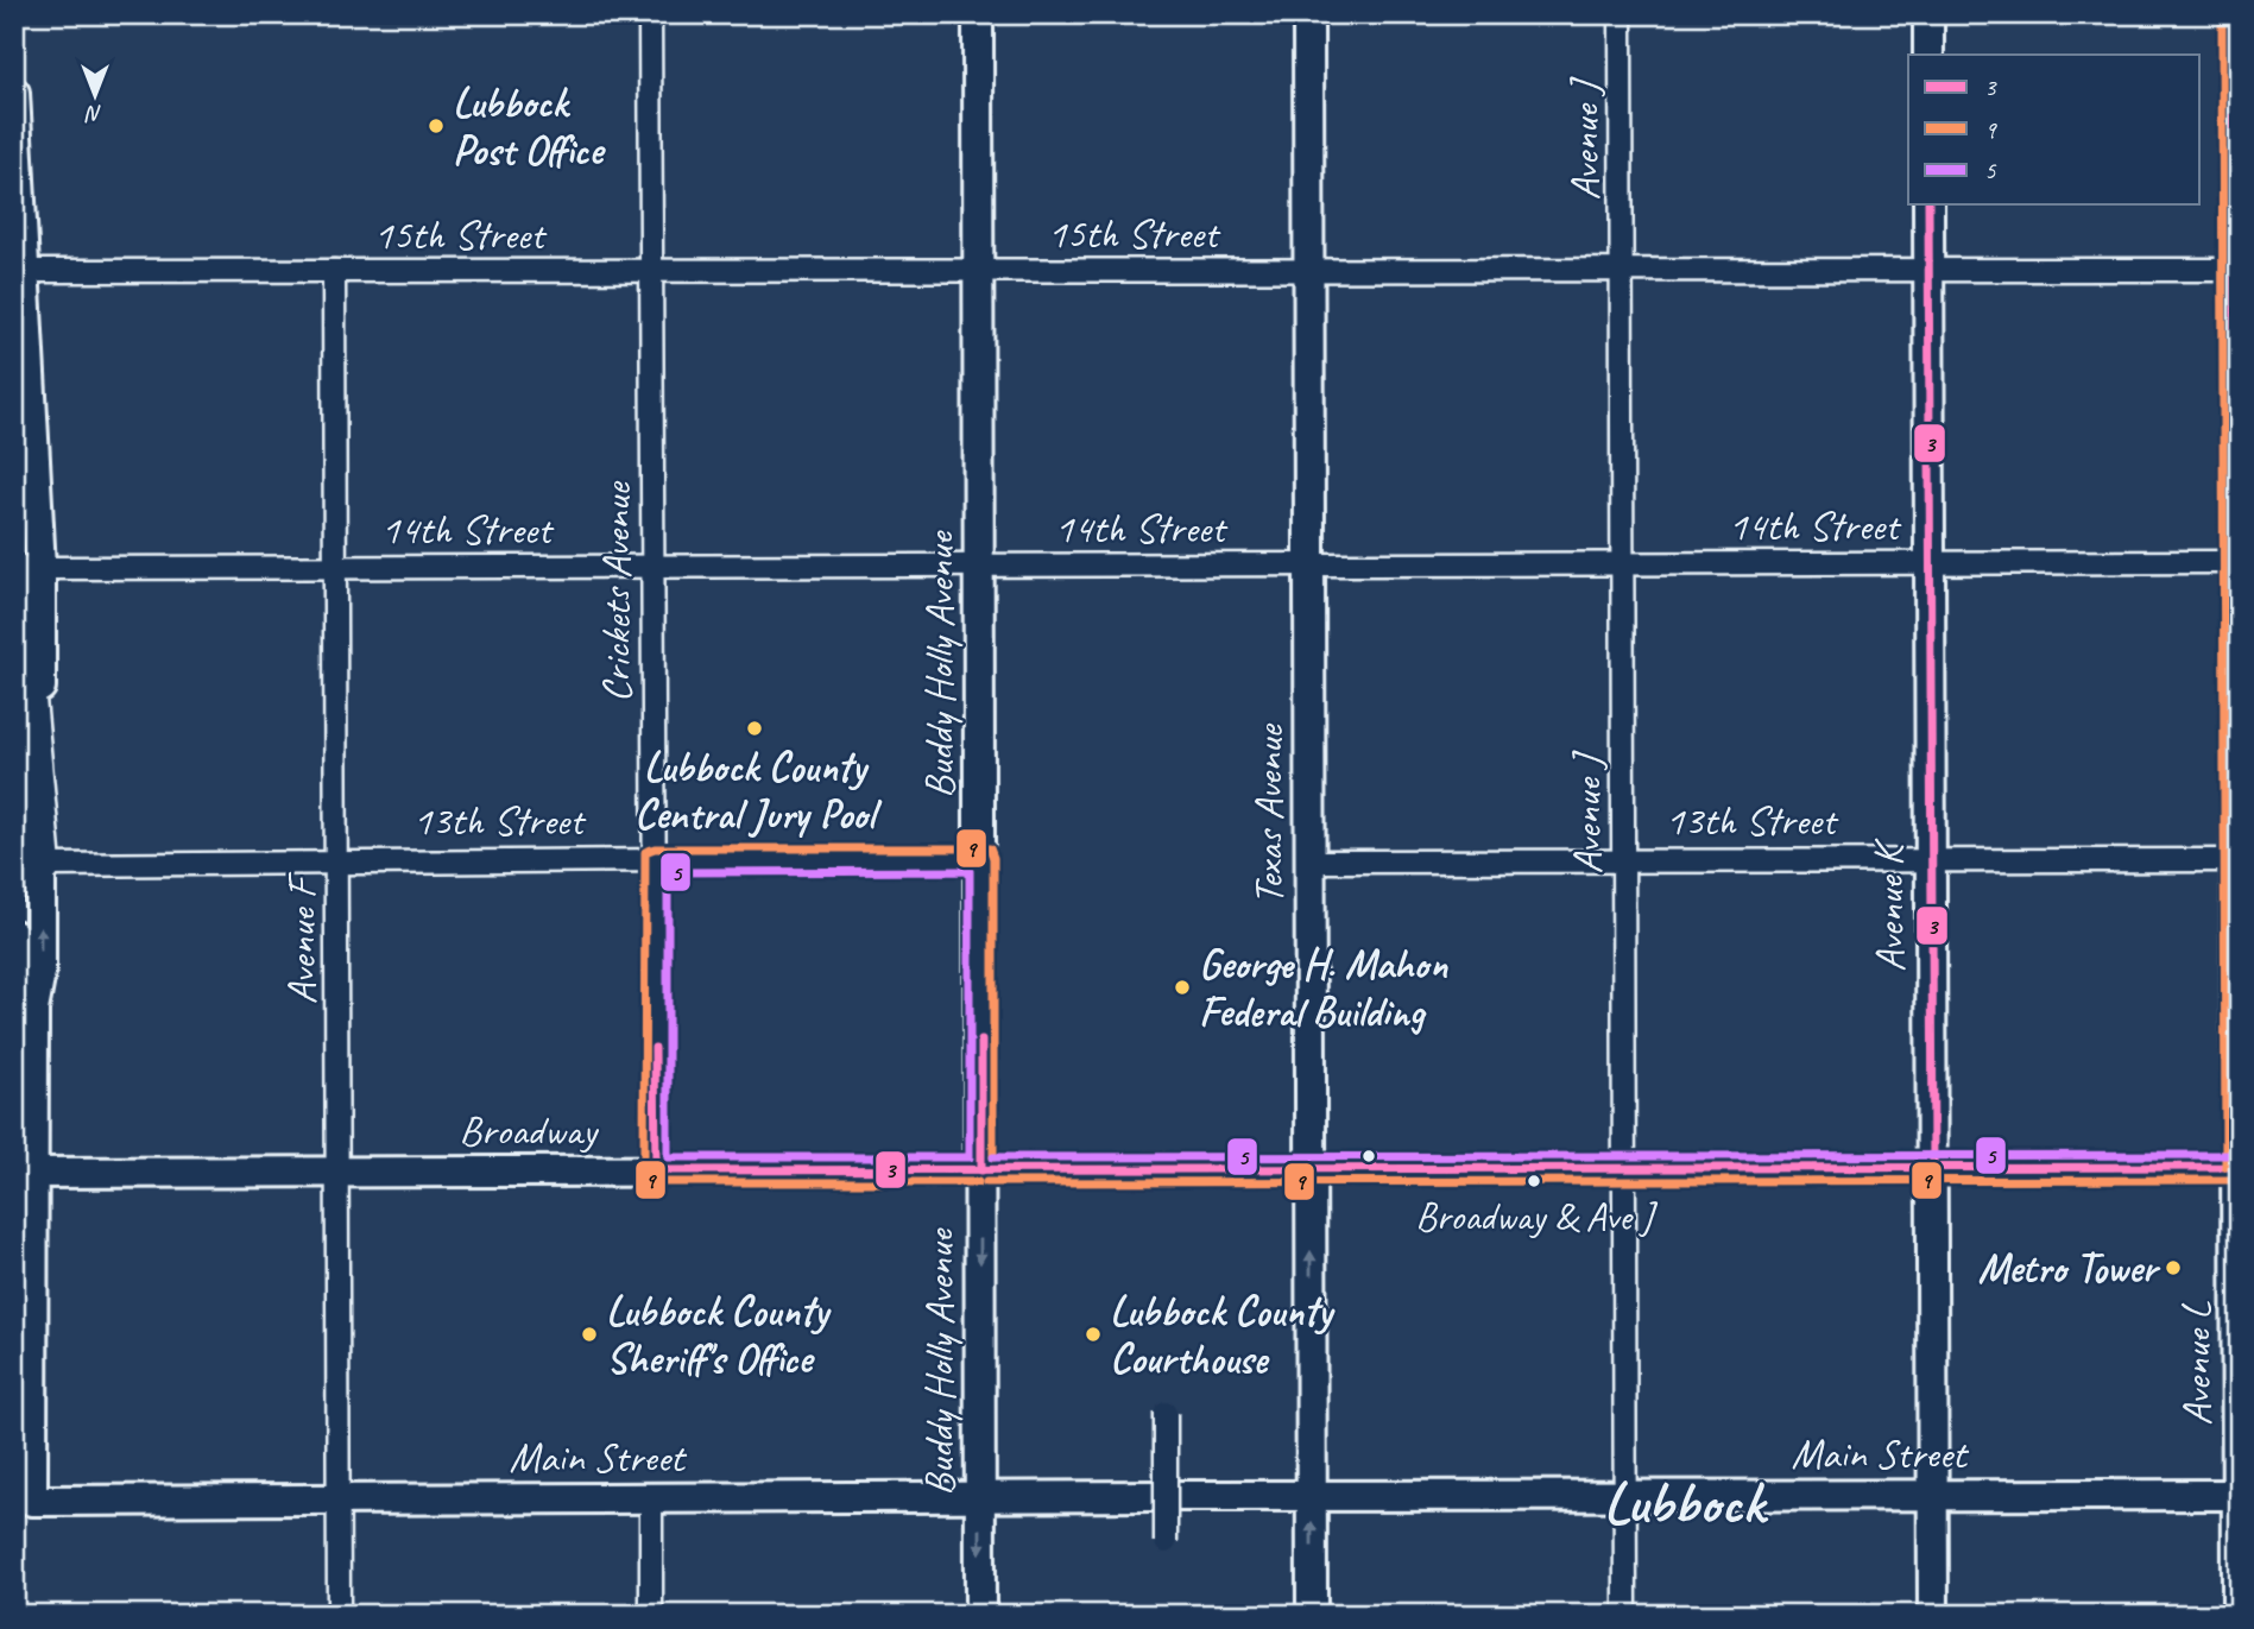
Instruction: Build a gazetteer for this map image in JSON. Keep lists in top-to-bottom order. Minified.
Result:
{"streets":{"main road":["Buddy Holly Avenue","Texas Avenue","Avenue K","Broadway","Avenue L","Main Street"],"street":["Avenue J","15th Street","14th Street","Crickets Avenue","13th Street","Avenue F"]},"crossings":[["Avenue J","15th Street"],["Avenue J","14th Street"],["Avenue J","13th Street"],["Avenue J","Broadway"],["Avenue J","Main Street"],["15th Street","Crickets Avenue"],["15th Street","Buddy Holly Avenue"],["15th Street","Texas Avenue"],["15th Street","Avenue K"],["15th Street","Avenue F"],["15th Street","Avenue L"],["14th Street","Crickets Avenue"],["14th Street","Buddy Holly Avenue"],["14th Street","Texas Avenue"],["14th Street","Avenue K"],["14th Street","Avenue F"],["14th Street","Avenue L"],["Crickets Avenue","13th Street"],["Crickets Avenue","Broadway"],["Buddy Holly Avenue","13th Street"],["Buddy Holly Avenue","Broadway"],["Buddy Holly Avenue","Main Street"],["Texas Avenue","13th Street"],["Texas Avenue","Broadway"],["Texas Avenue","Main Street"],["13th Street","Avenue K"],["13th Street","Avenue F"],["13th Street","Avenue L"],["Avenue K","Broadway"],["Avenue K","Main Street"],["Avenue F","Broadway"],["Avenue F","Main Street"],["Broadway","Avenue L"],["Broadway","Main Street"],["Avenue L","Main Street"]],"districts":["Lubbock"],"places":["Lubbock Post Office","Lubbock County Central Jury Pool","George H. Mahon Federal Building","Broadway & Ave J","Metro Tower","Lubbock County Sheriff's Office","Lubbock County Courthouse"],"lines":["transit line 3","transit line 9","transit line 5"],"legend":["3","9","5"],"north":"bottom"}
